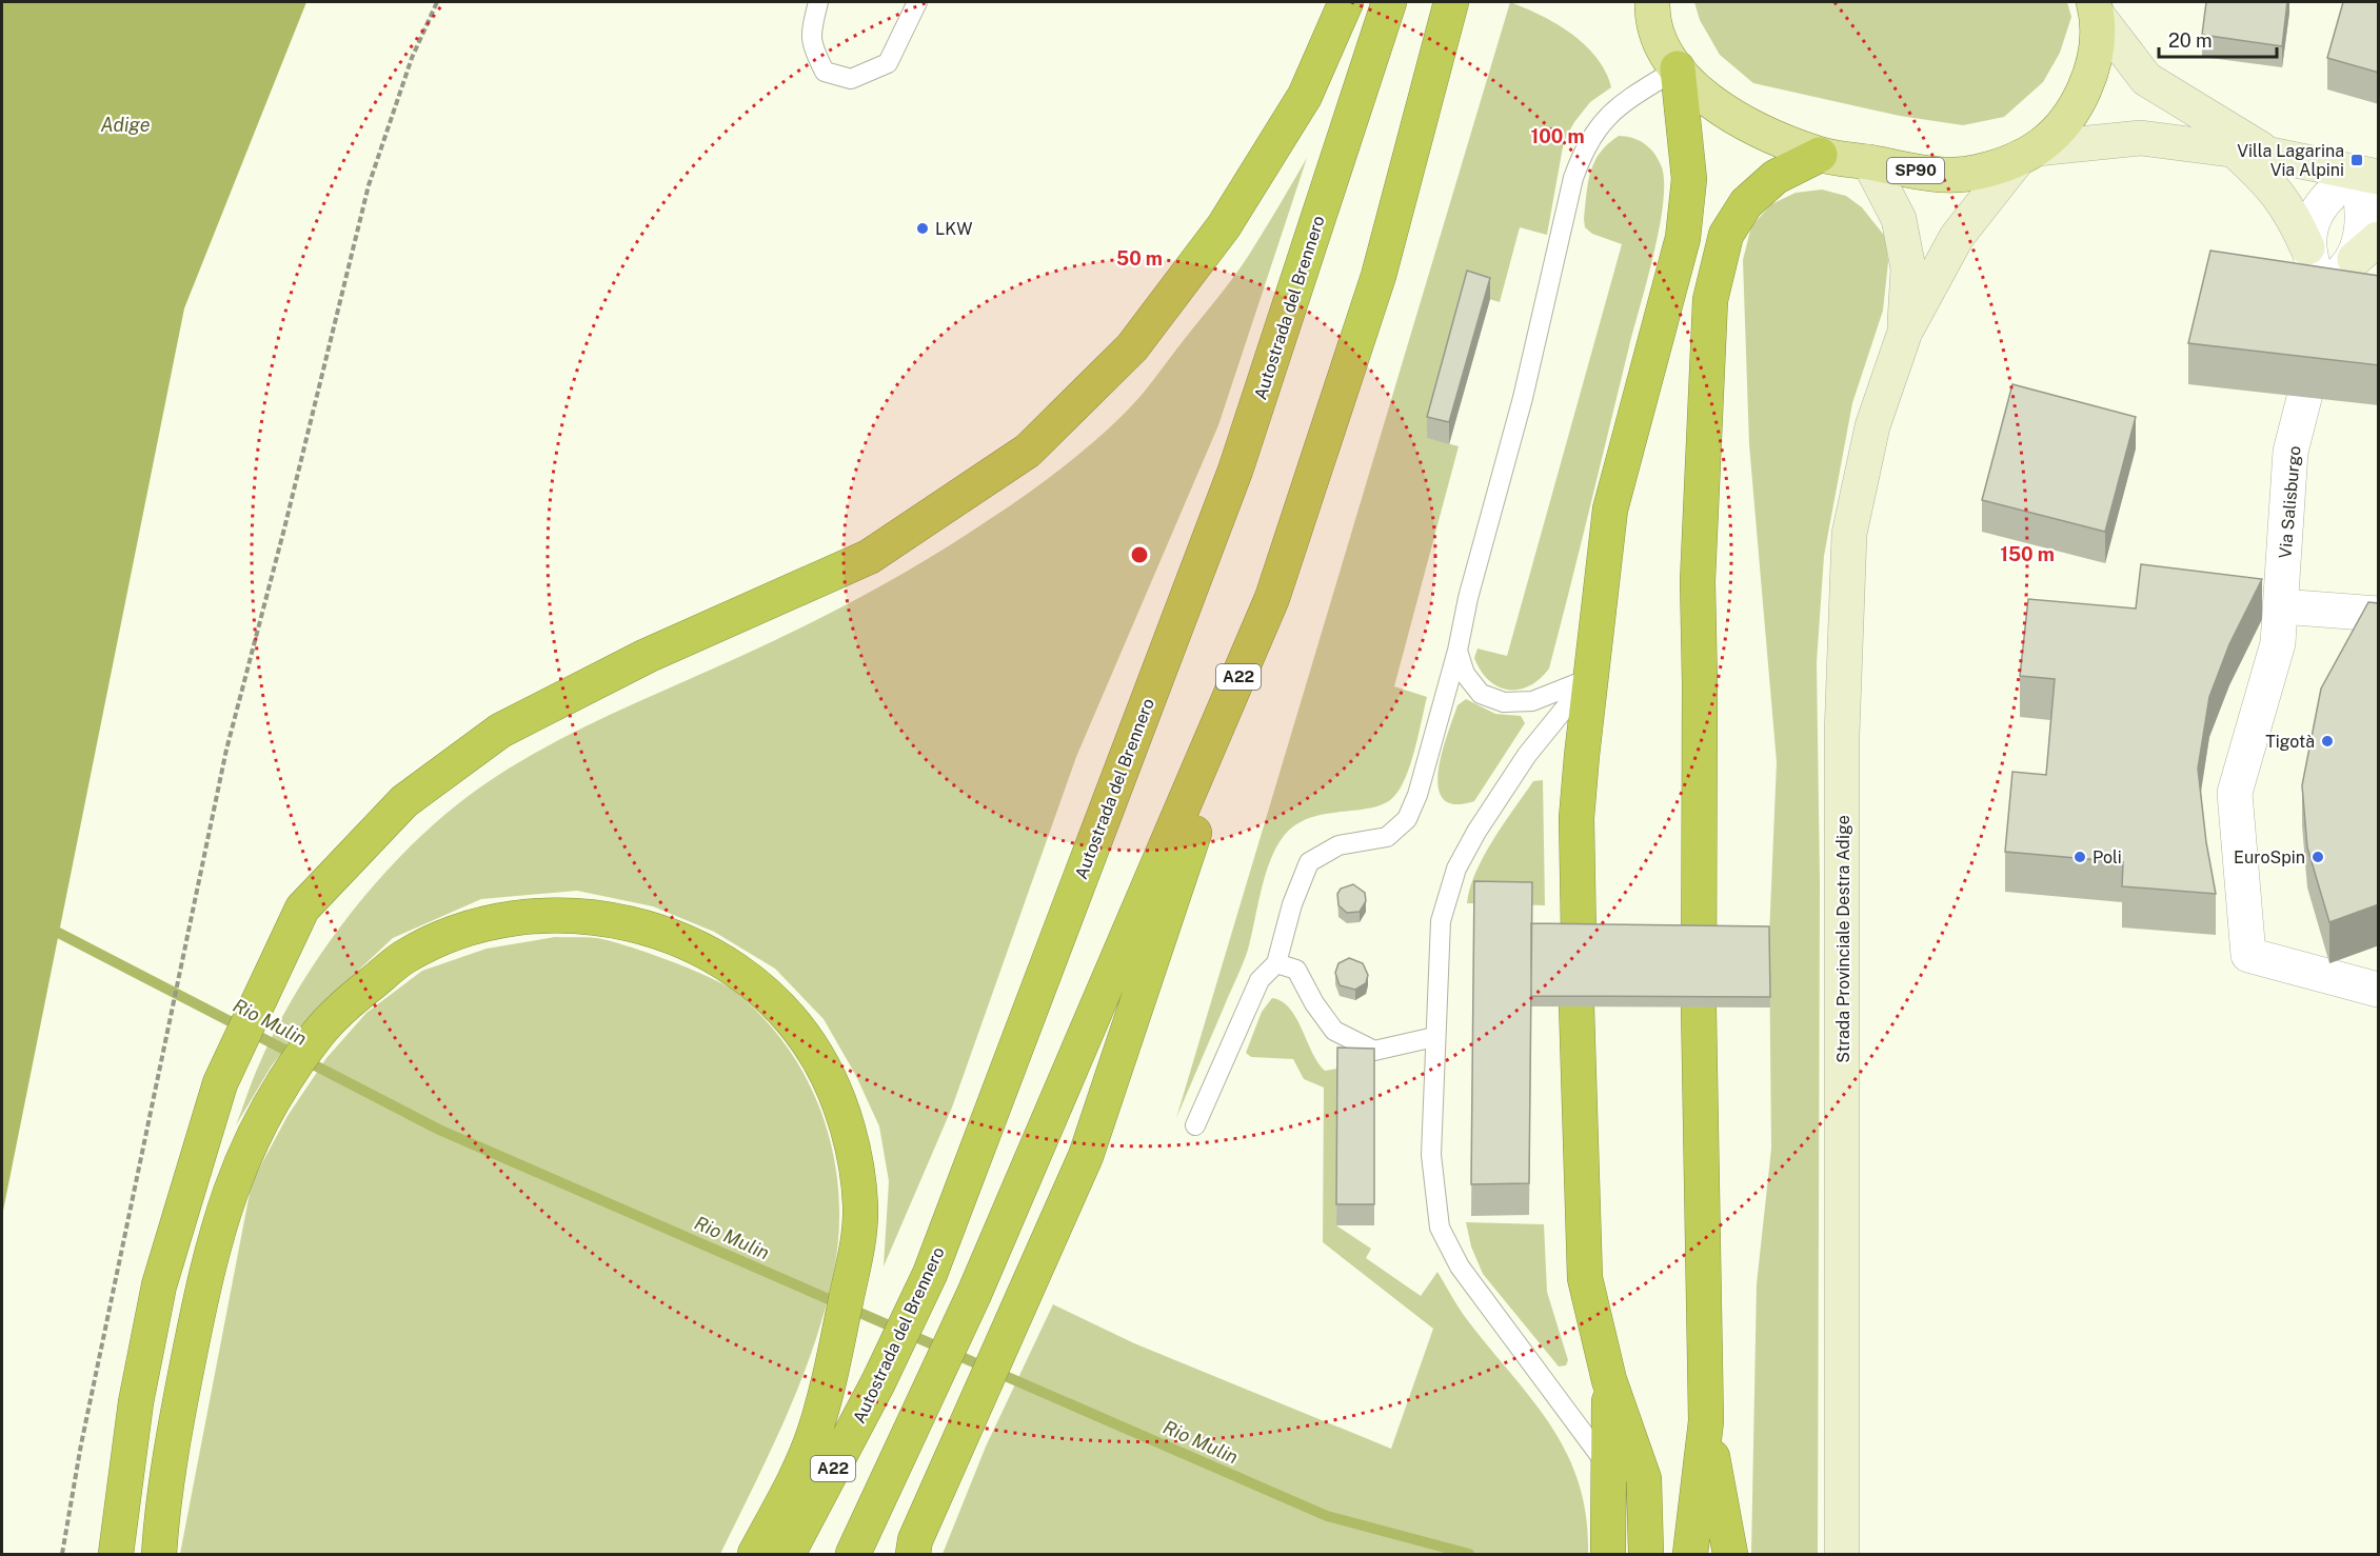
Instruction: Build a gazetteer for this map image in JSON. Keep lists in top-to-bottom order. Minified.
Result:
{"streets":{"highway":["Autostrada del Brennero","A22"],"main road":["SP90","Strada Provinciale Destra Adige"],"street":["Via Salisburgo"]},"crossings":[["SP90","Strada Provinciale Destra Adige"]],"water":["Adige","Rio Mulin"],"places":{"transit":["Villa Lagarina Via Alpini"],"other":["LKW","Tigotà","Poli","EuroSpin"]},"scale_bar":"20 m","rings":["100 m","50 m","150 m"]}
